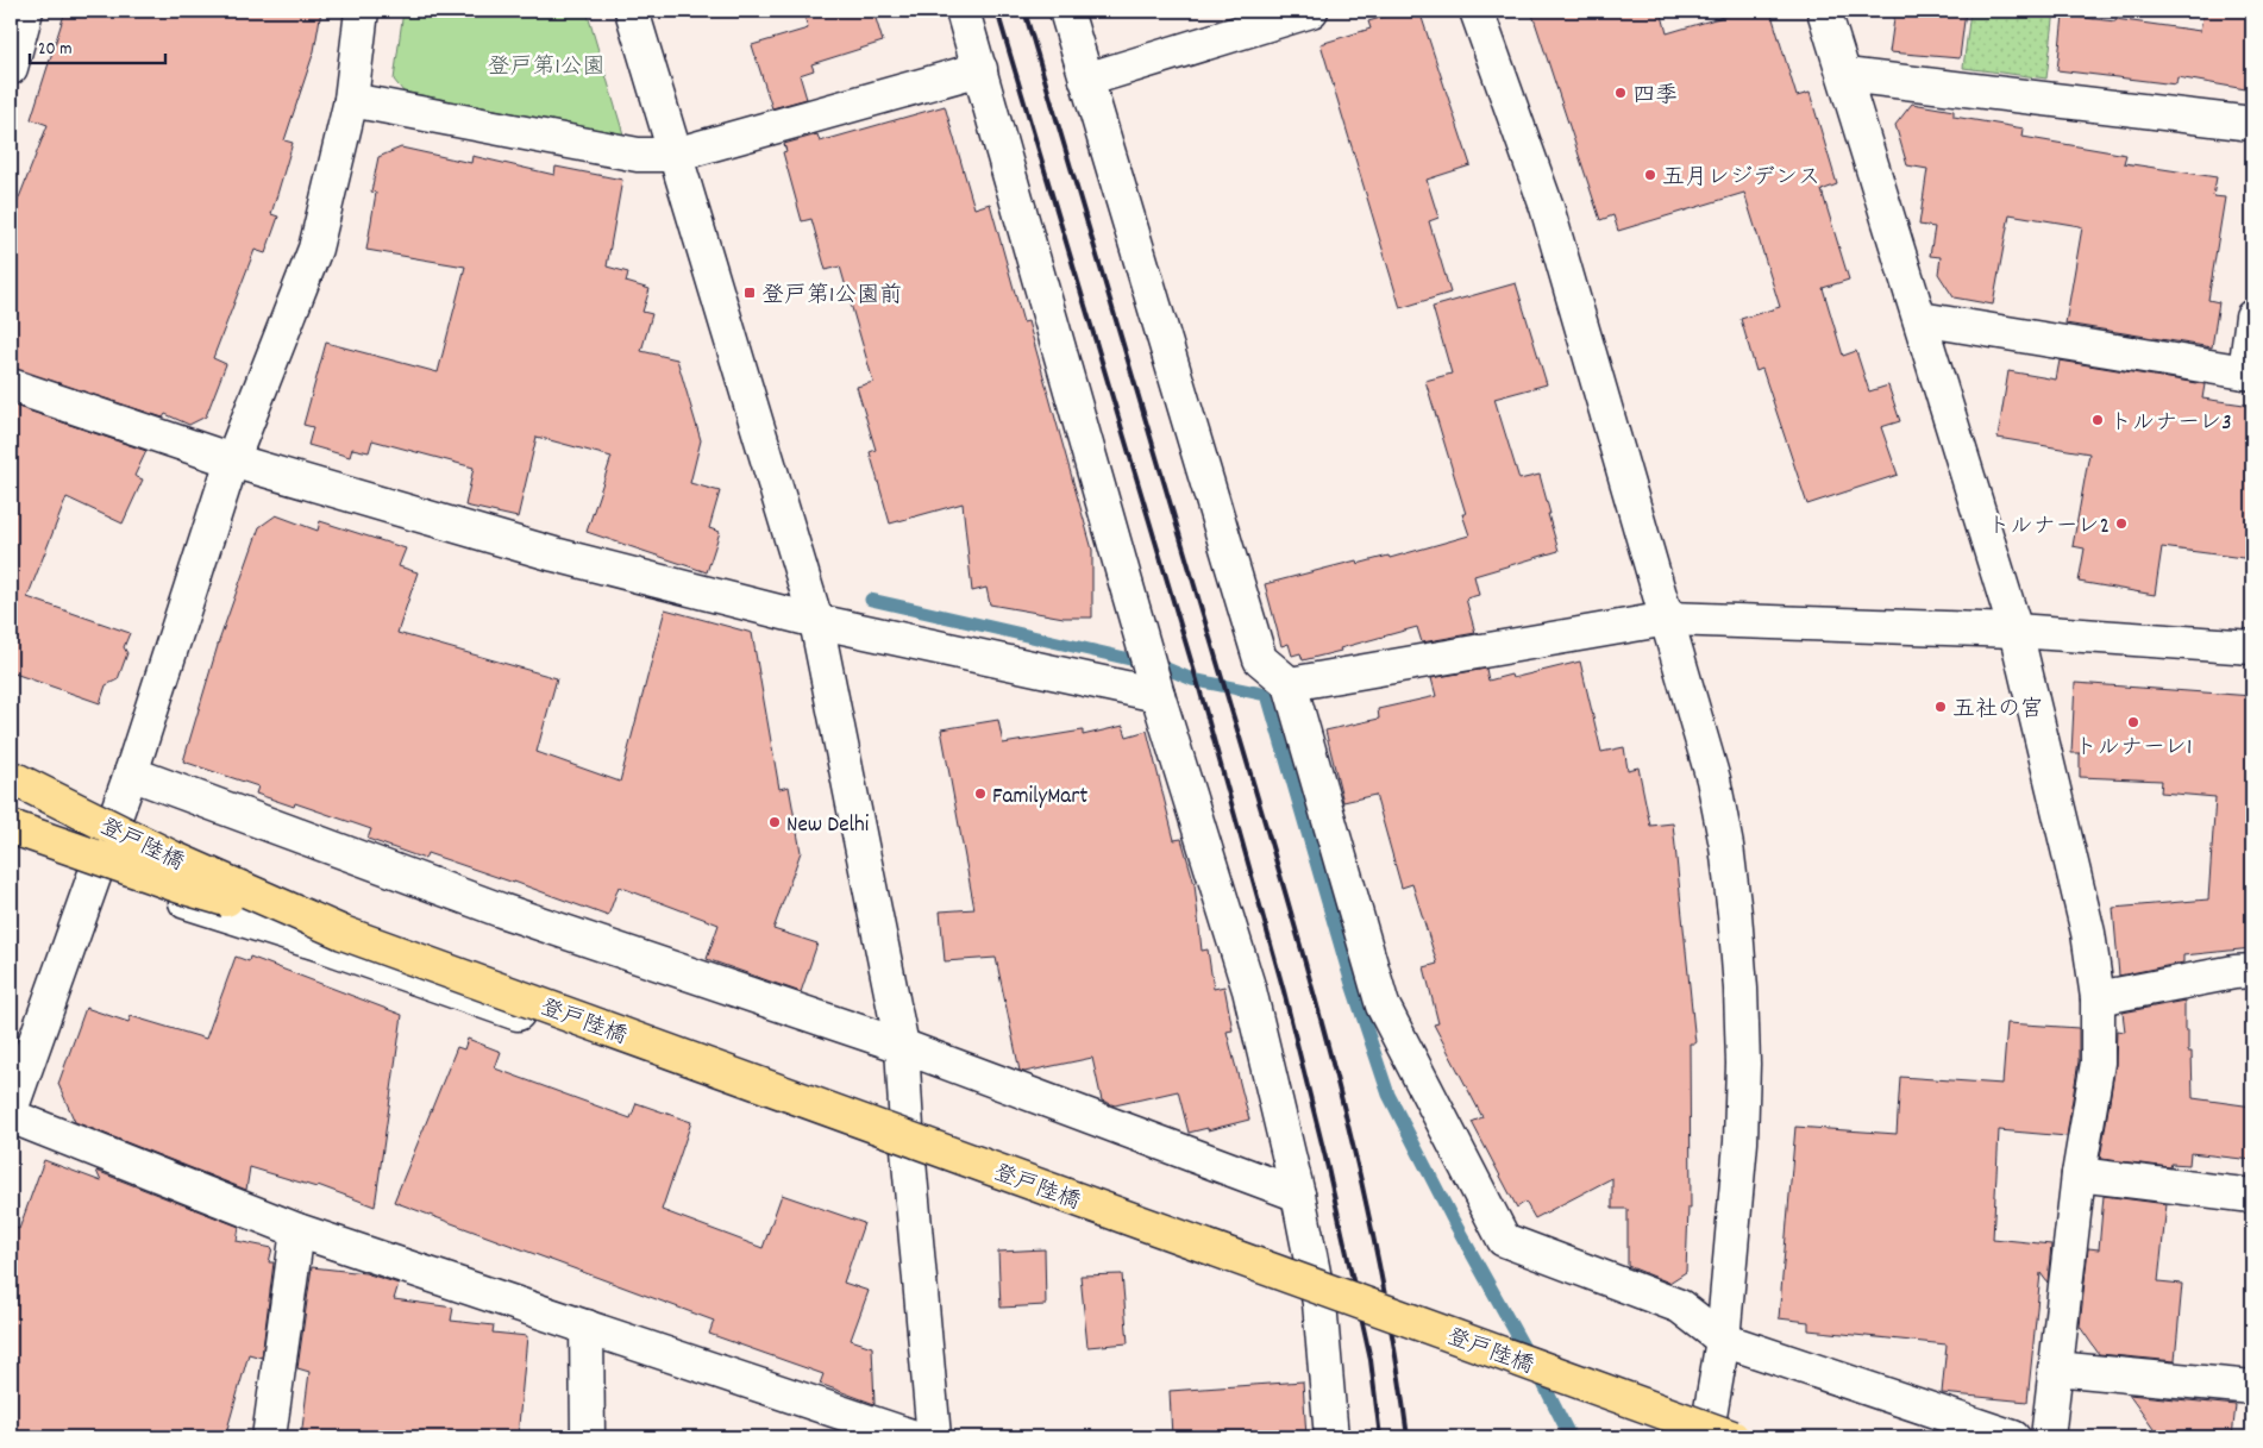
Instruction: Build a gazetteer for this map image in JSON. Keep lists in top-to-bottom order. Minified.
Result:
{"streets":{"main road":["登戸陸橋"]},"parks":["登戸第1公園"],"places":{"other":["四季","五月レジデンス","トルナーレ3","トルナーレ2","五社の宮","トルナーレ1","FamilyMart","New Delhi"],"transit":["登戸第1公園前"]},"scale_bar":"20 m"}
